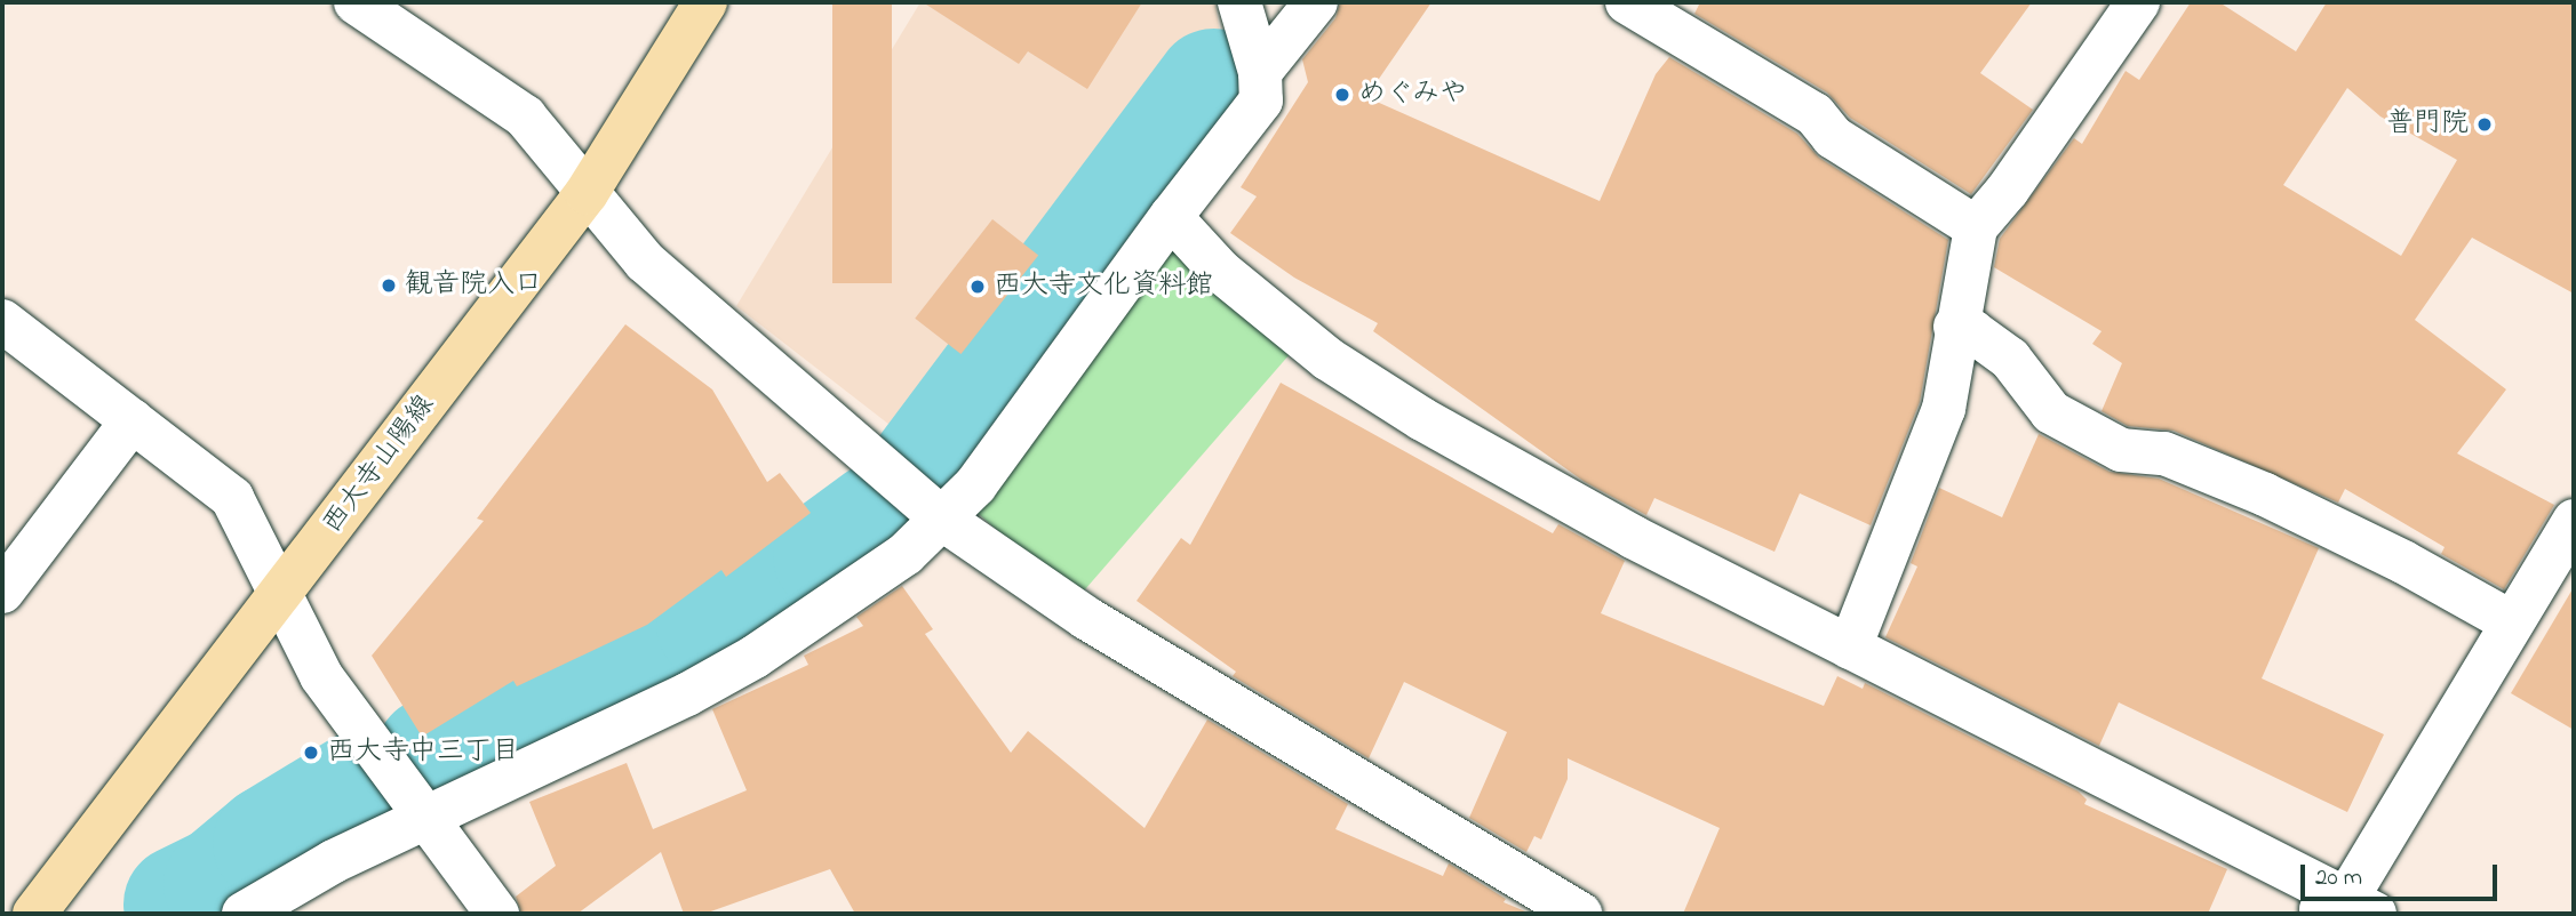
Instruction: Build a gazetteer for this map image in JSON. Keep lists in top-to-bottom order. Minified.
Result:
{"streets":{"main road":["西大寺山陽線"]},"places":["めぐみや","普門院","観音院入口","西大寺文化資料館","西大寺中三丁目"],"scale_bar":"20 m"}
